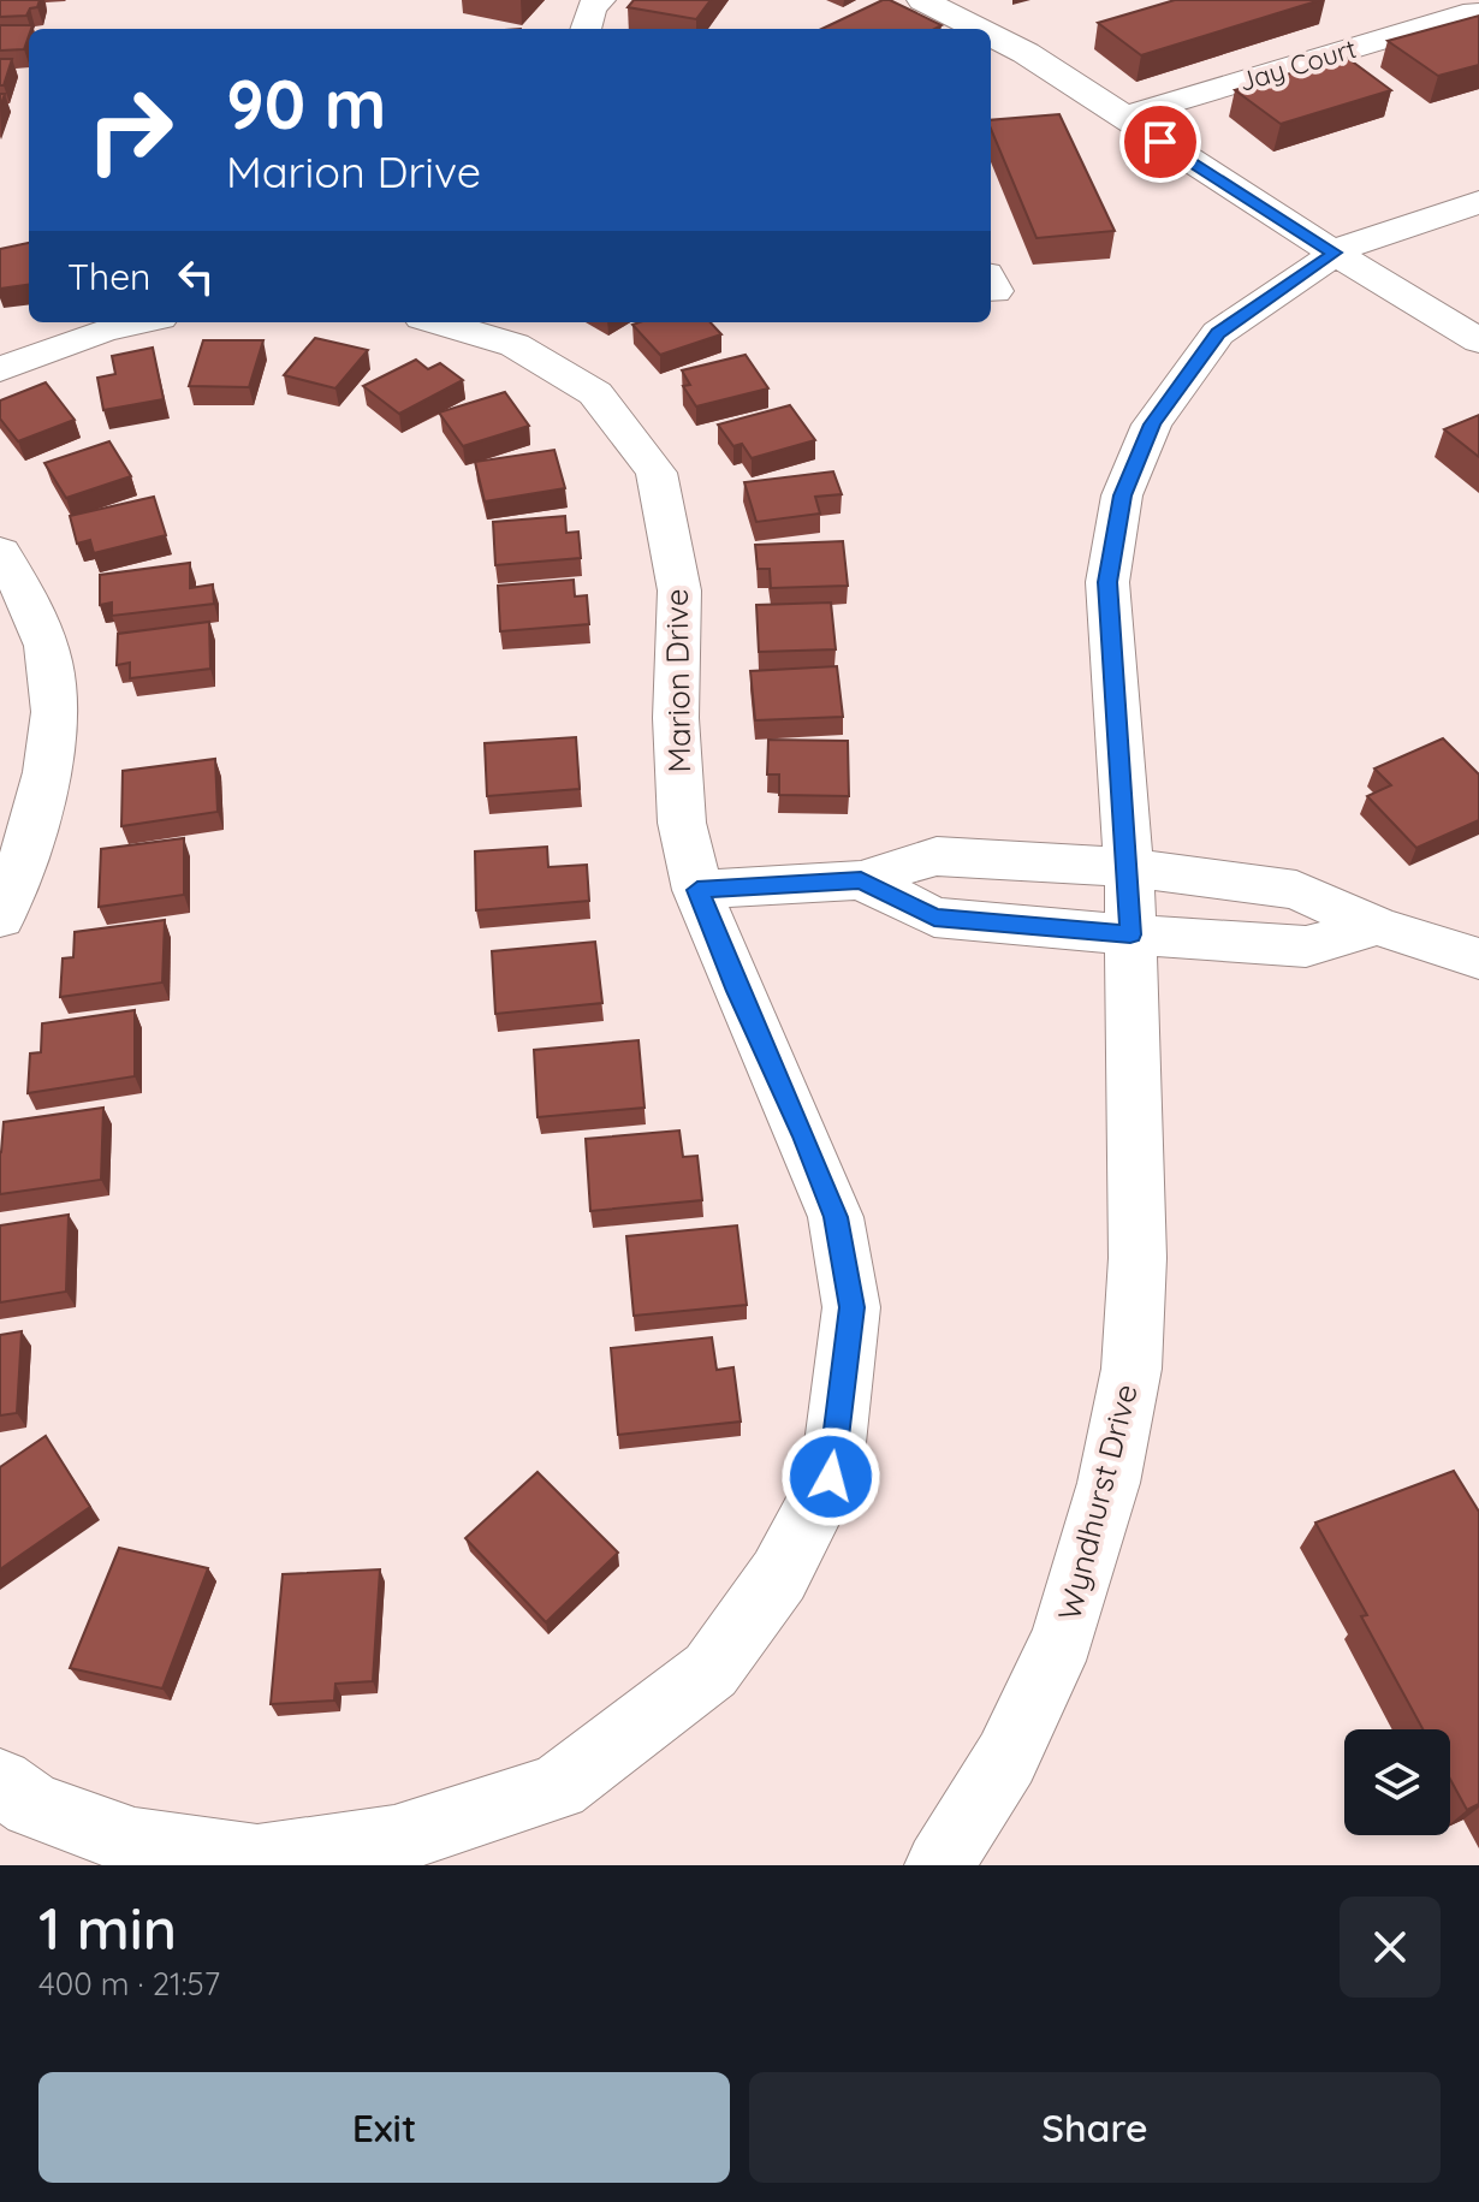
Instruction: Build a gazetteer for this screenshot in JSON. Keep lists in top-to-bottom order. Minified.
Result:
{"streets":{"street":["Jay Court","Marion Drive","Wyndhurst Drive"]},"page":{"turn":["90 m","Marion Drive"],"then":"Then","heading":["1 min","400 m · 21:57"],"buttons":["Exit","Share"]}}
